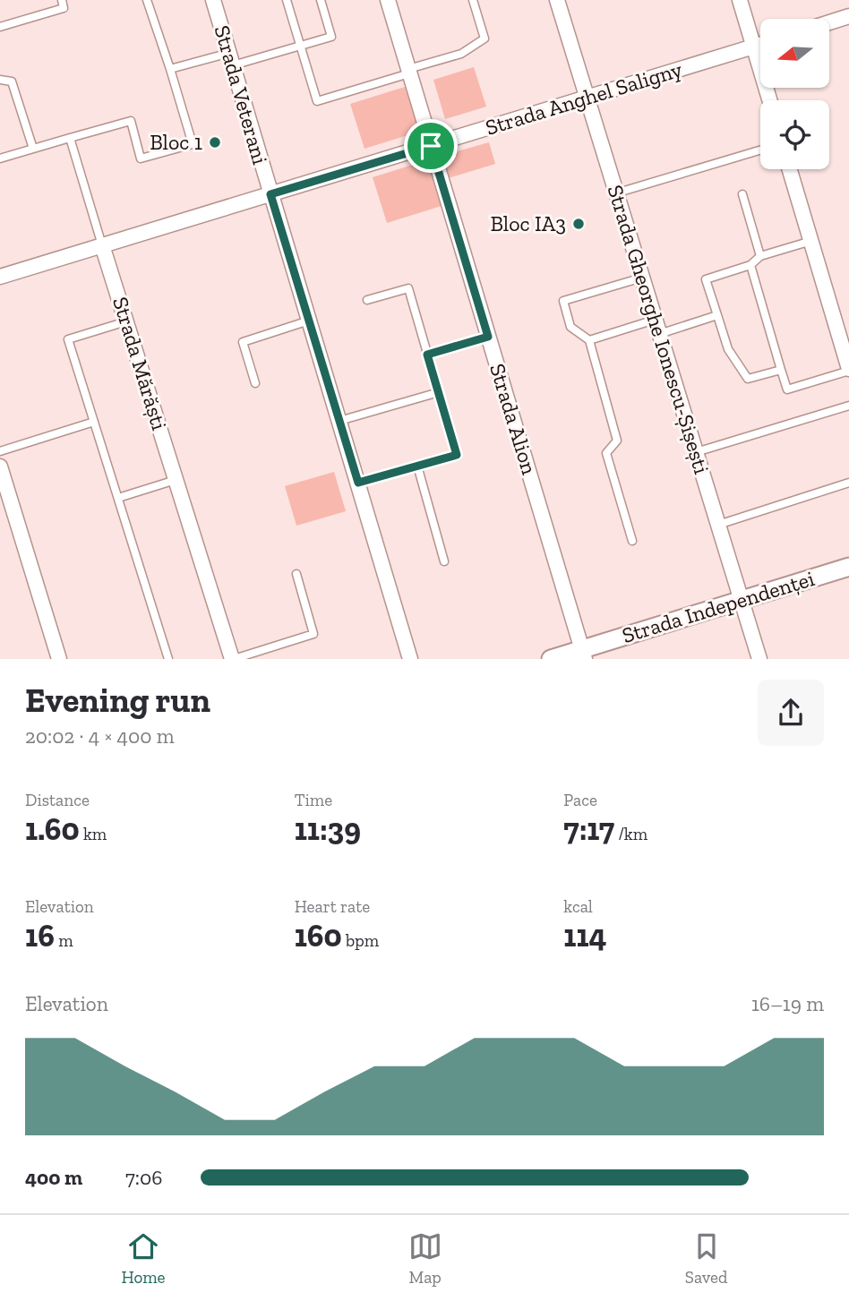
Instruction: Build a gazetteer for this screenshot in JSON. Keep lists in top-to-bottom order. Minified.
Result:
{"streets":{"street":["Strada Veterani","Strada Anghel Saligny","Strada Gheorghe Ionescu-Șișești","Strada Mărăști","Strada Alion","Strada Independenței"]},"crossings":[["Strada Veterani","Strada Anghel Saligny"],["Strada Anghel Saligny","Strada Gheorghe Ionescu-Șișești"],["Strada Anghel Saligny","Strada Mărăști"],["Strada Anghel Saligny","Strada Alion"],["Strada Gheorghe Ionescu-Șișești","Strada Independenței"],["Strada Alion","Strada Independenței"]],"places":["Bloc 1","Bloc IA3"],"north":"left","page":{"heading":["Evening run","20:02 · 4 × 400 m"],"stats":[["Distance","1.60 km"],["Time","11:39"],["Pace","7:17 /km"],["Elevation","16 m"],["Heart rate","160 bpm"],["kcal","114"]],"chart":["Elevation","16–19 m"],"list":[{"name":"400 m","note":"7:06"}],"tabs":["Home","Map","Saved"]}}
